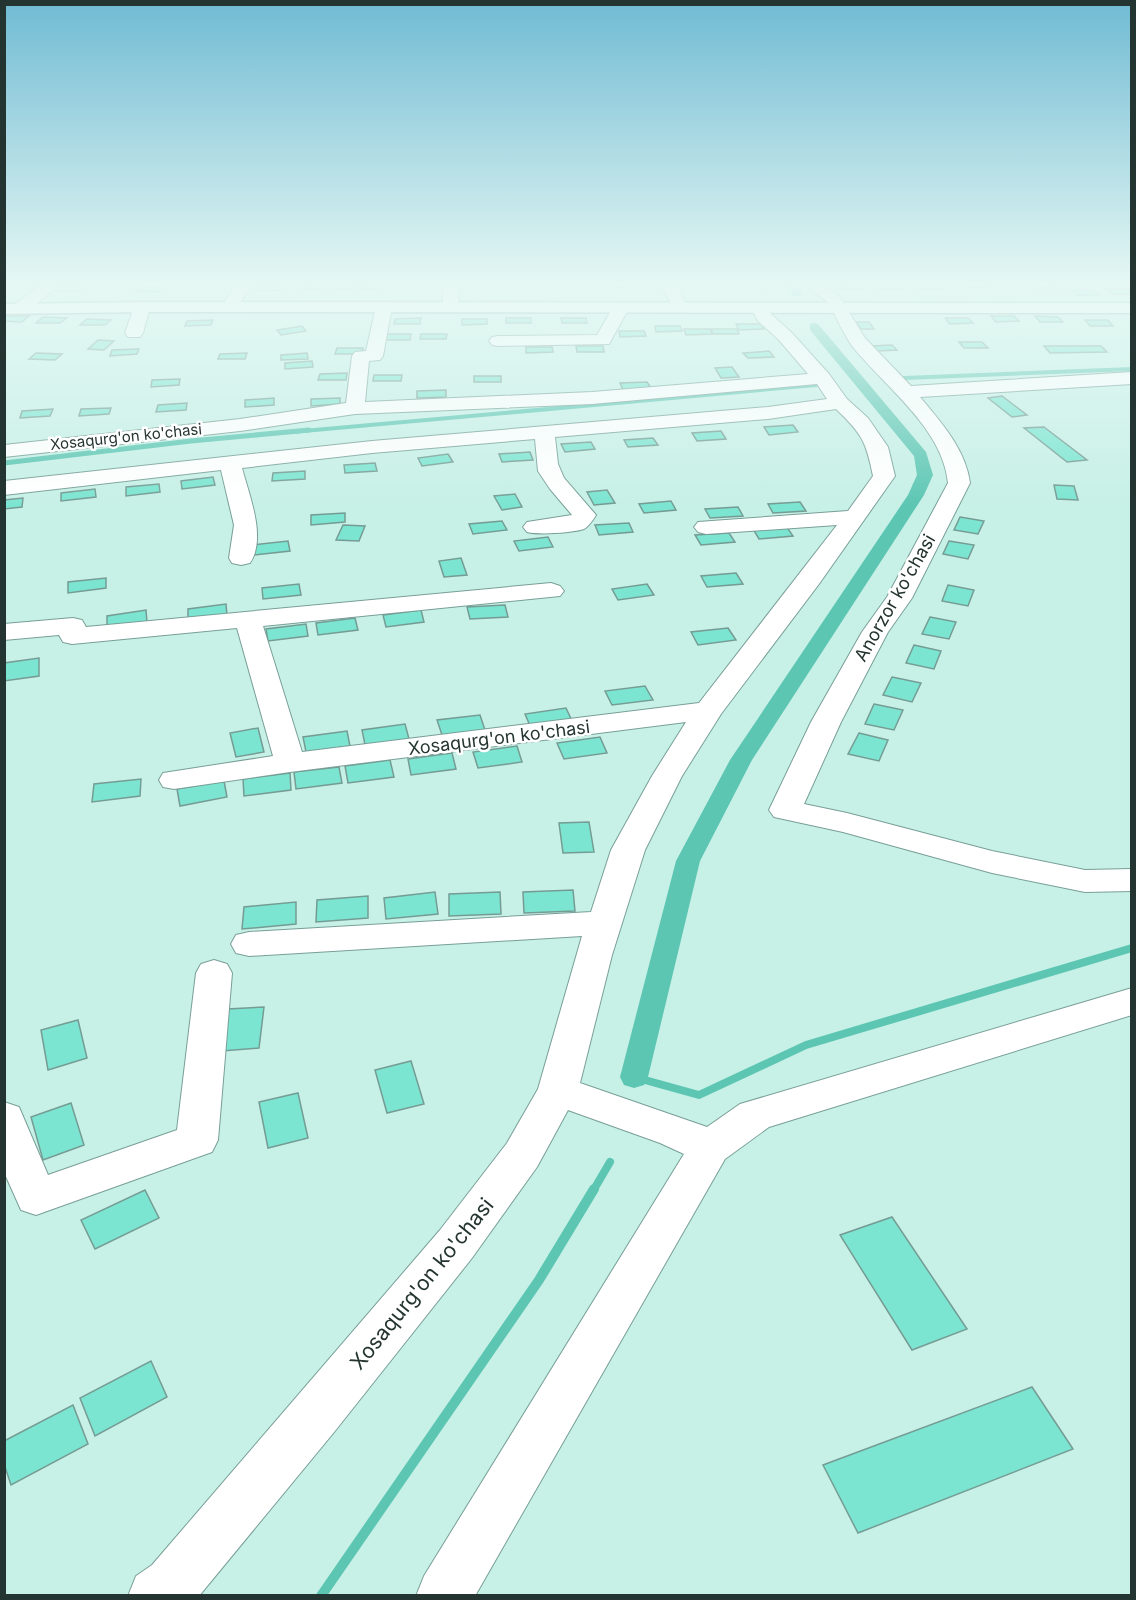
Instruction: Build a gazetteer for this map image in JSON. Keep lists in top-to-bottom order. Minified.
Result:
{"streets":{"street":["Xosaqurg'on ko'chasi","Anorzor ko'chasi"]}}
